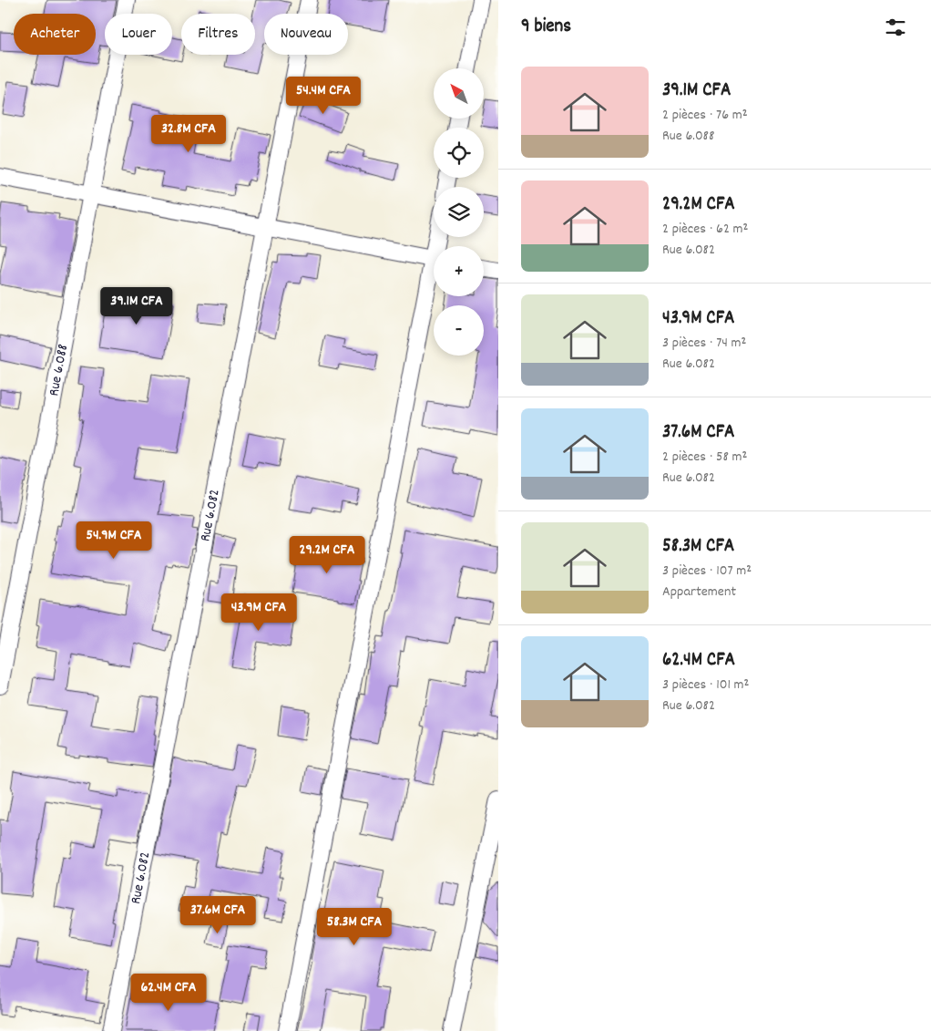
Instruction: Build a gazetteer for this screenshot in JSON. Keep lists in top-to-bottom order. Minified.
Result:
{"streets":{"street":["Rue 6.088","Rue 6.082"]},"north":"top left","page":{"heading":"9 biens","chip":["Acheter","Louer","Filtres","Nouveau"],"list":[{"name":"39.1M CFA","note":"2 pièces · 76 m² · Rue 6.088"},{"name":"29.2M CFA","note":"2 pièces · 62 m² · Rue 6.082"},{"name":"43.9M CFA","note":"3 pièces · 74 m² · Rue 6.082"},{"name":"37.6M CFA","note":"2 pièces · 58 m² · Rue 6.082"},{"name":"58.3M CFA","note":"3 pièces · 107 m² · Appartement"},{"name":"62.4M CFA","note":"3 pièces · 101 m² · Rue 6.082"}],"map_buttons":["+","−"],"price":["54.4M CFA","32.8M CFA","39.1M CFA","54.9M CFA","29.2M CFA","43.9M CFA","37.6M CFA","58.3M CFA","62.4M CFA"]}}
